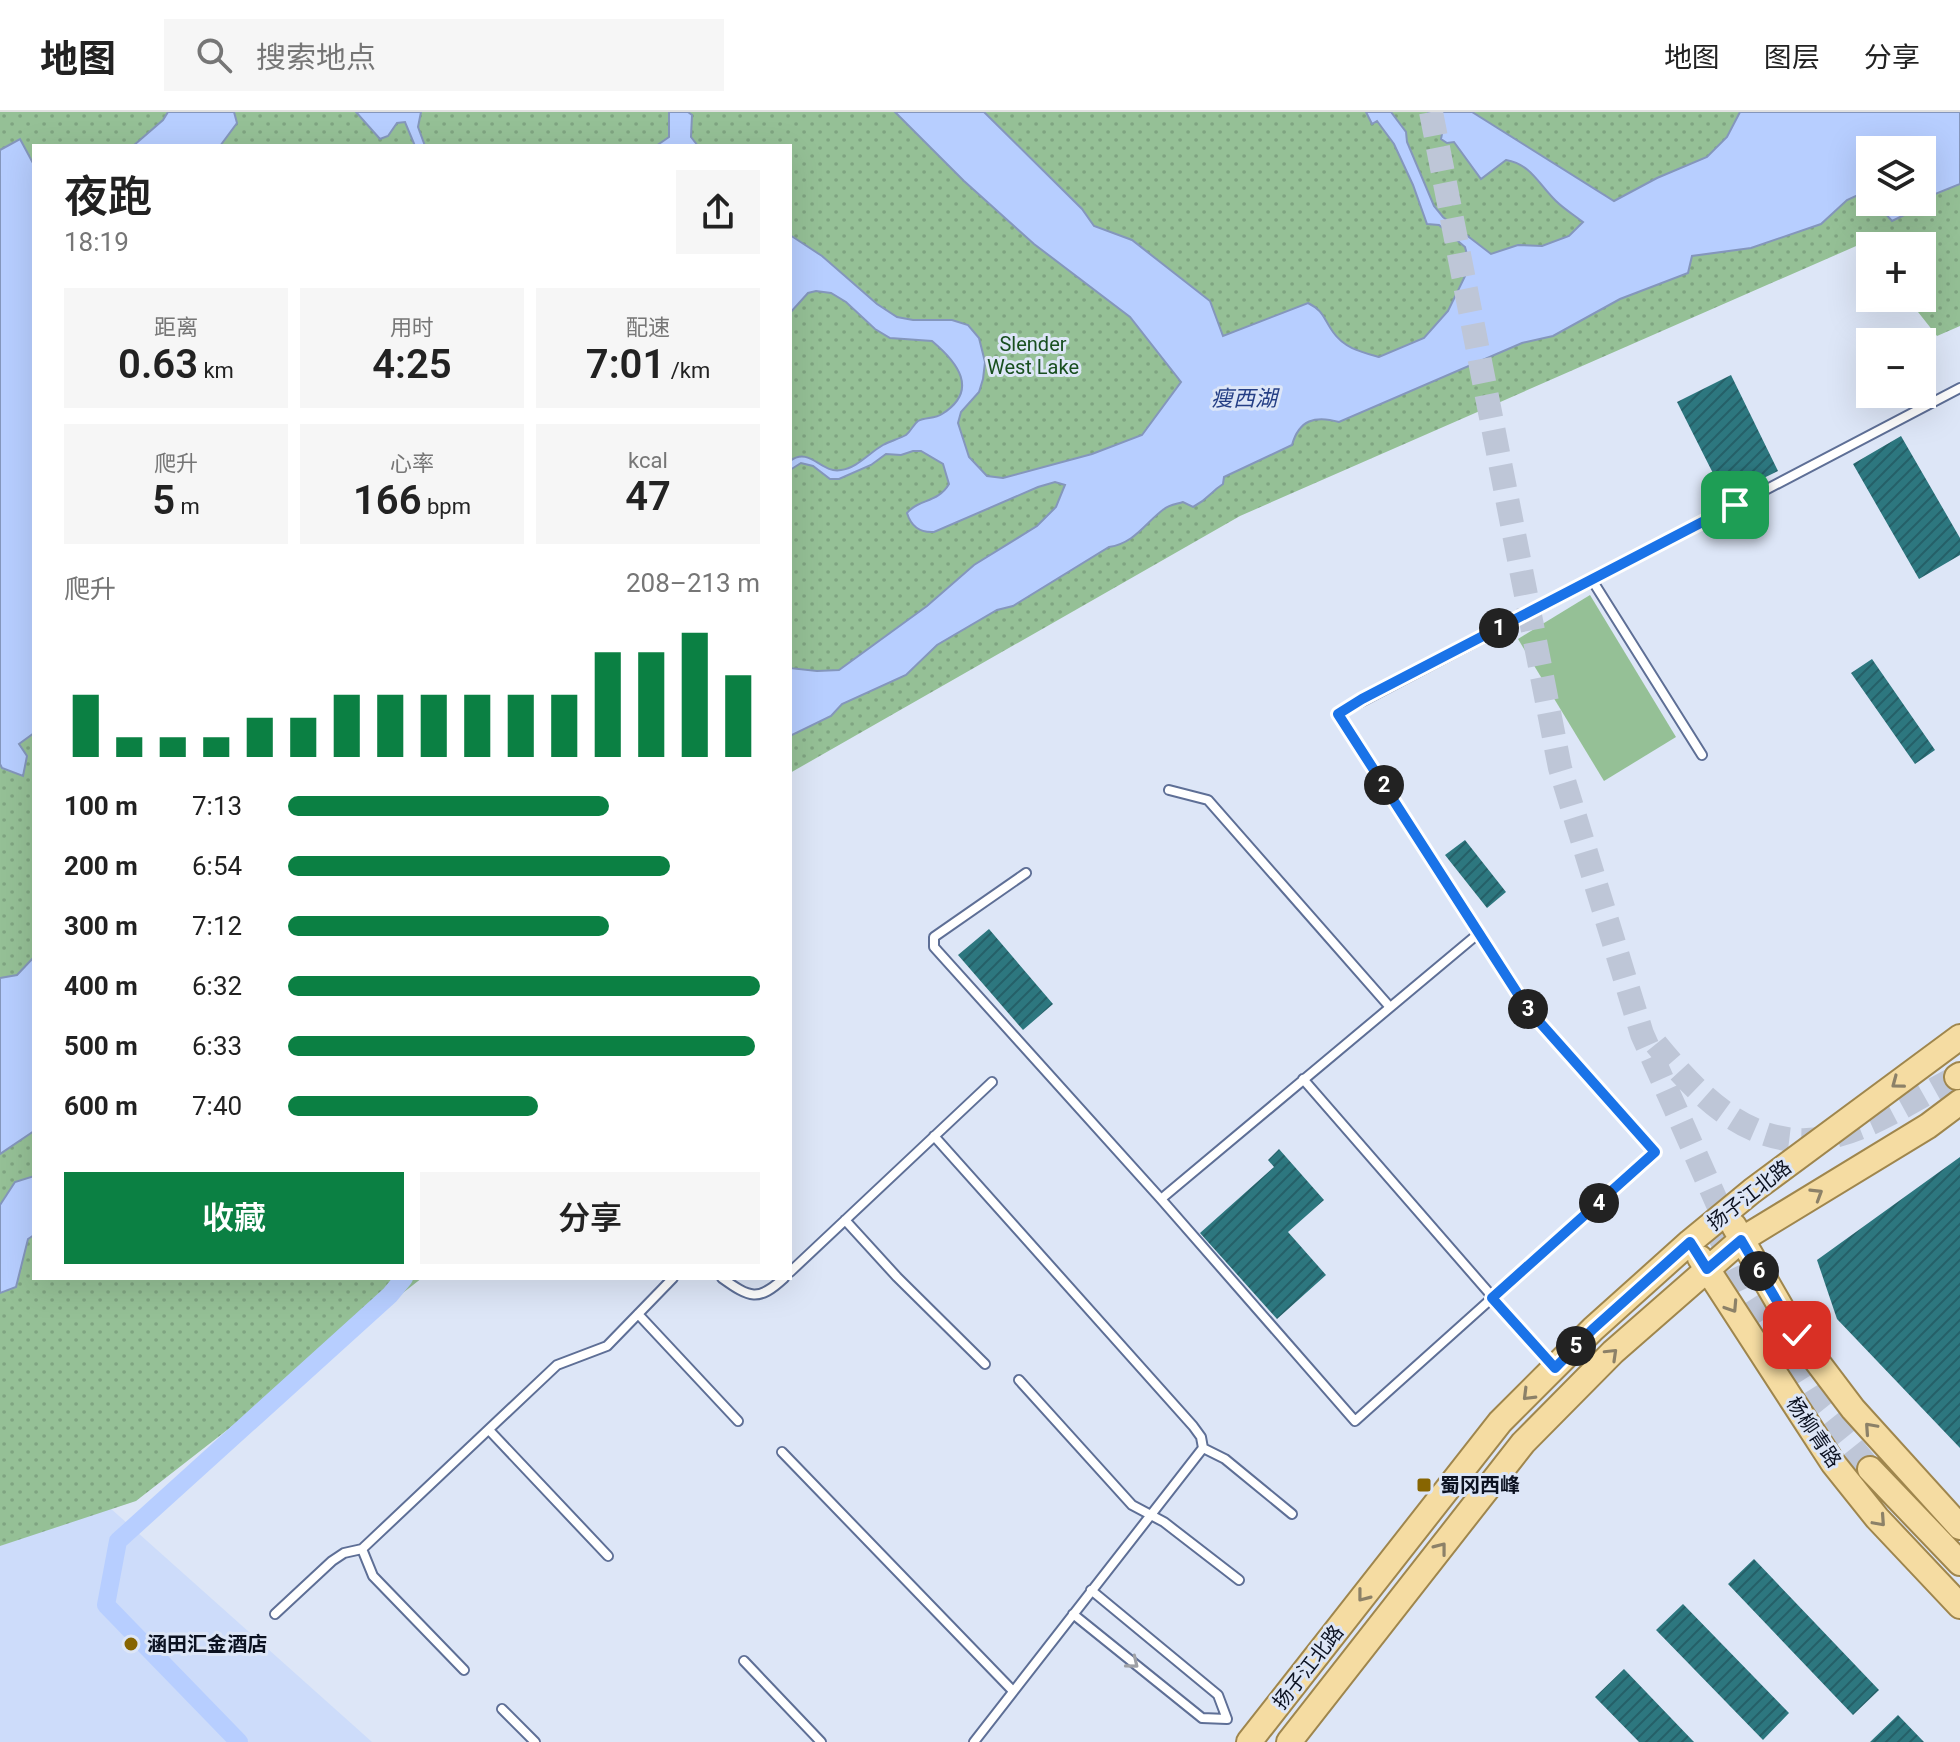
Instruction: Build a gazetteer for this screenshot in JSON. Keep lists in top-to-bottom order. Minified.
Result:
{"streets":{"main road":["扬子江北路","杨柳青路"]},"crossings":[["扬子江北路","杨柳青路"]],"water":["瘦西湖"],"parks":["Slender West Lake"],"places":{"transit":["蜀冈西峰"],"other":["涵田汇金酒店"]},"page":{"header":"地图","search":"搜索地点","nav":["地图","图层","分享"],"map_buttons":["+","−"],"heading":["夜跑","18:19"],"stats":[["距离","0.63 km"],["用时","4:25"],["配速","7:01 /km"],["爬升","5 m"],["心率","166 bpm"],["kcal","47"]],"chart":["爬升","208–213 m"],"pins":["1","2","3","4","6","5"],"list":[{"name":"100 m","note":"7:13"},{"name":"200 m","note":"6:54"},{"name":"300 m","note":"7:12"},{"name":"400 m","note":"6:32"},{"name":"500 m","note":"6:33"},{"name":"600 m","note":"7:40"}],"buttons":["收藏","分享"]}}
